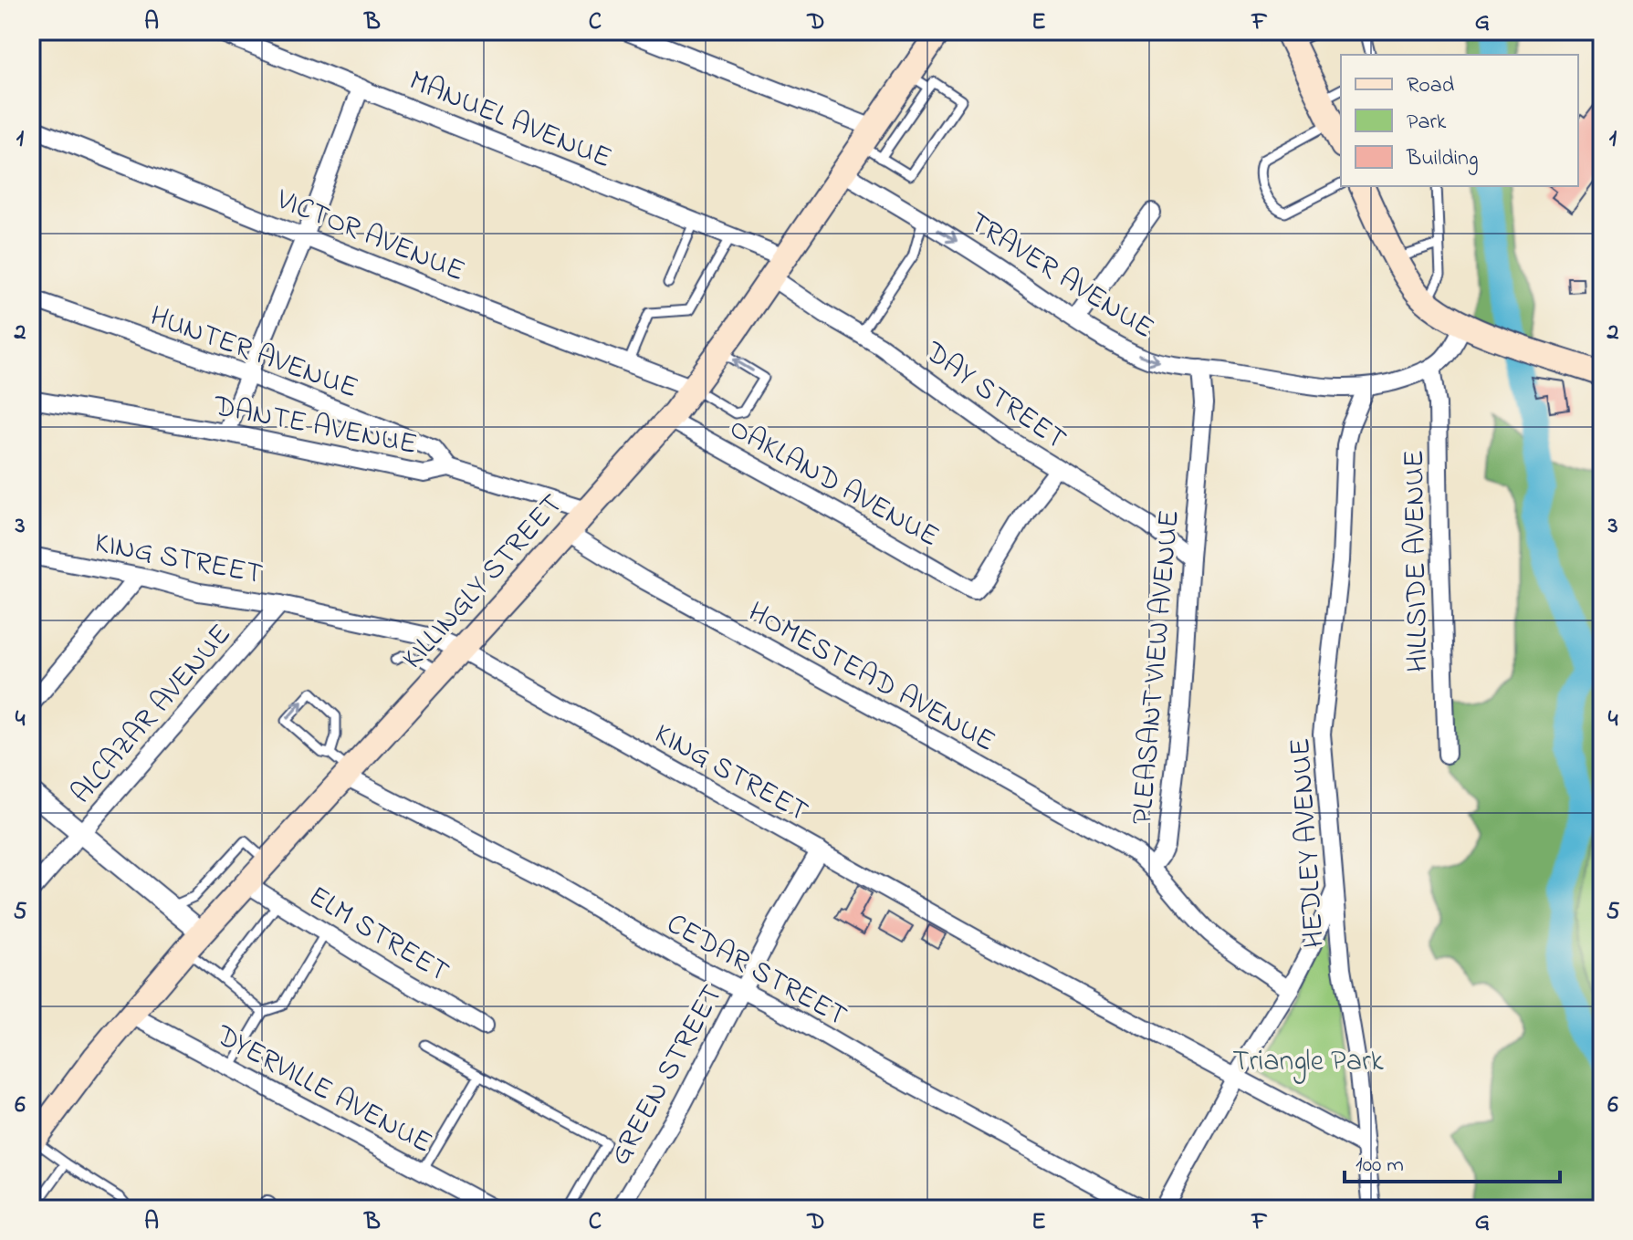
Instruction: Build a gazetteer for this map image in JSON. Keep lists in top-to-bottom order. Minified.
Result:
{"streets":{"main road":["KILLINGLY STREET"],"street":["MANUEL AVENUE","VICTOR AVENUE","TRAVER AVENUE","HUNTER AVENUE","DAY STREET","DANTE AVENUE","OAKLAND AVENUE","KING STREET","HILLSIDE AVENUE","PLEASANT VIEW AVENUE","HOMESTEAD AVENUE","ALCAZAR AVENUE","HEDLEY AVENUE","ELM STREET","CEDAR STREET","GREEN STREET","DYERVILLE AVENUE"]},"crossings":[["MANUEL AVENUE","DAY STREET"],["MANUEL AVENUE","KILLINGLY STREET"],["VICTOR AVENUE","KILLINGLY STREET"],["TRAVER AVENUE","HILLSIDE AVENUE"],["TRAVER AVENUE","KILLINGLY STREET"],["TRAVER AVENUE","PLEASANT VIEW AVENUE"],["TRAVER AVENUE","HEDLEY AVENUE"],["HUNTER AVENUE","DANTE AVENUE"],["DAY STREET","OAKLAND AVENUE"],["DAY STREET","KILLINGLY STREET"],["DAY STREET","PLEASANT VIEW AVENUE"],["DANTE AVENUE","KILLINGLY STREET"],["OAKLAND AVENUE","KILLINGLY STREET"],["KING STREET","KILLINGLY STREET"],["KING STREET","ALCAZAR AVENUE"],["KING STREET","HEDLEY AVENUE"],["KING STREET","GREEN STREET"],["KILLINGLY STREET","HOMESTEAD AVENUE"],["KILLINGLY STREET","ELM STREET"],["KILLINGLY STREET","CEDAR STREET"],["KILLINGLY STREET","DYERVILLE AVENUE"],["PLEASANT VIEW AVENUE","HOMESTEAD AVENUE"],["CEDAR STREET","GREEN STREET"]],"one_way":["TRAVER AVENUE"],"parks":["Triangle Park"],"legend":["Road","Park","Building"],"scale_bar":"100 m","grid":{"columns":["A","B","C","D","E","F","G"],"rows":["1","2","3","4","5","6"]}}
